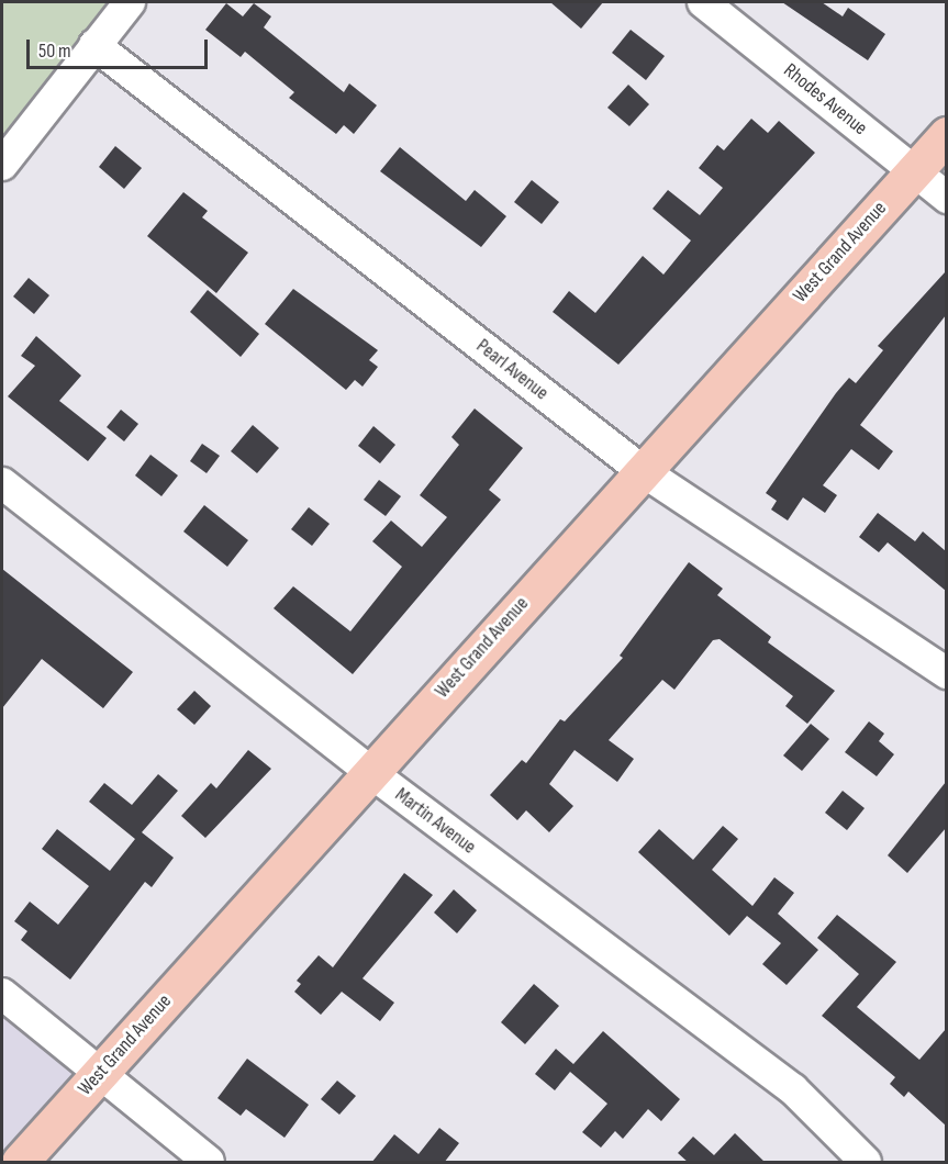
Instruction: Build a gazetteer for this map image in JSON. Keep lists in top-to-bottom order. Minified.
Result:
{"streets":{"main road":["West Grand Avenue"],"street":["Rhodes Avenue","Pearl Avenue","Martin Avenue"]},"crossings":[["Rhodes Avenue","West Grand Avenue"],["West Grand Avenue","Pearl Avenue"],["West Grand Avenue","Martin Avenue"]],"scale_bar":"50 m"}
